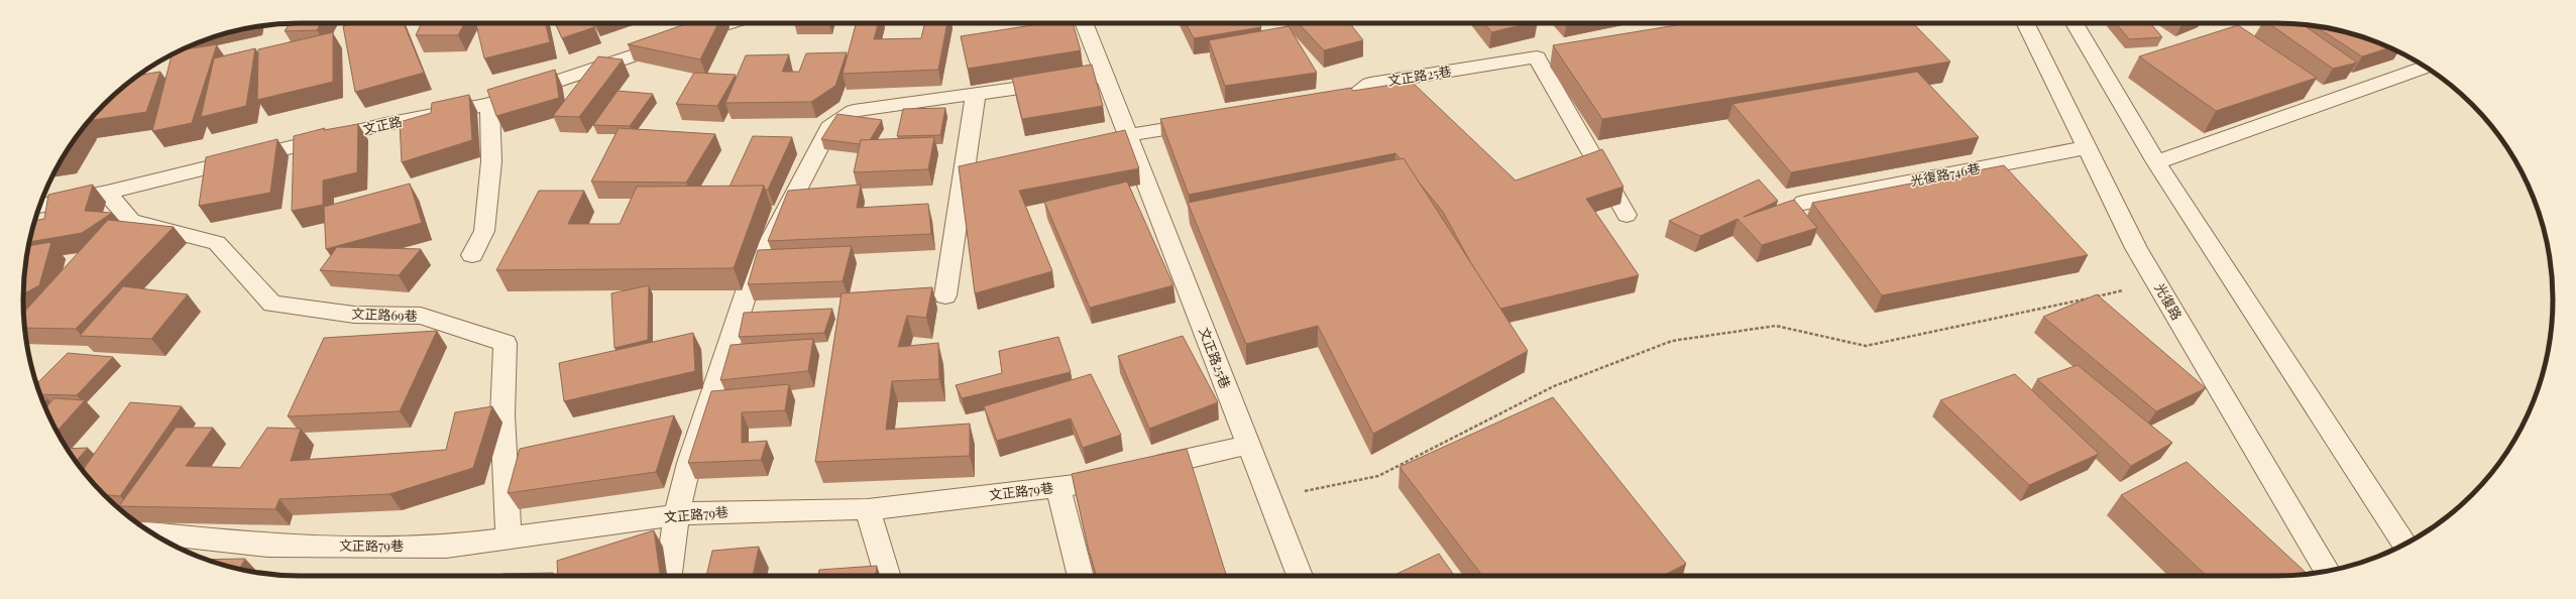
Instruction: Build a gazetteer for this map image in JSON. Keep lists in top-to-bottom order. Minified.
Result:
{"streets":{"street":["文正路25巷","文正路","光復路746巷","光復路","文正路69巷","文正路79巷"]},"crossings":[["文正路25巷","文正路79巷"],["文正路","文正路69巷"],["光復路746巷","光復路"],["文正路69巷","文正路79巷"]]}
